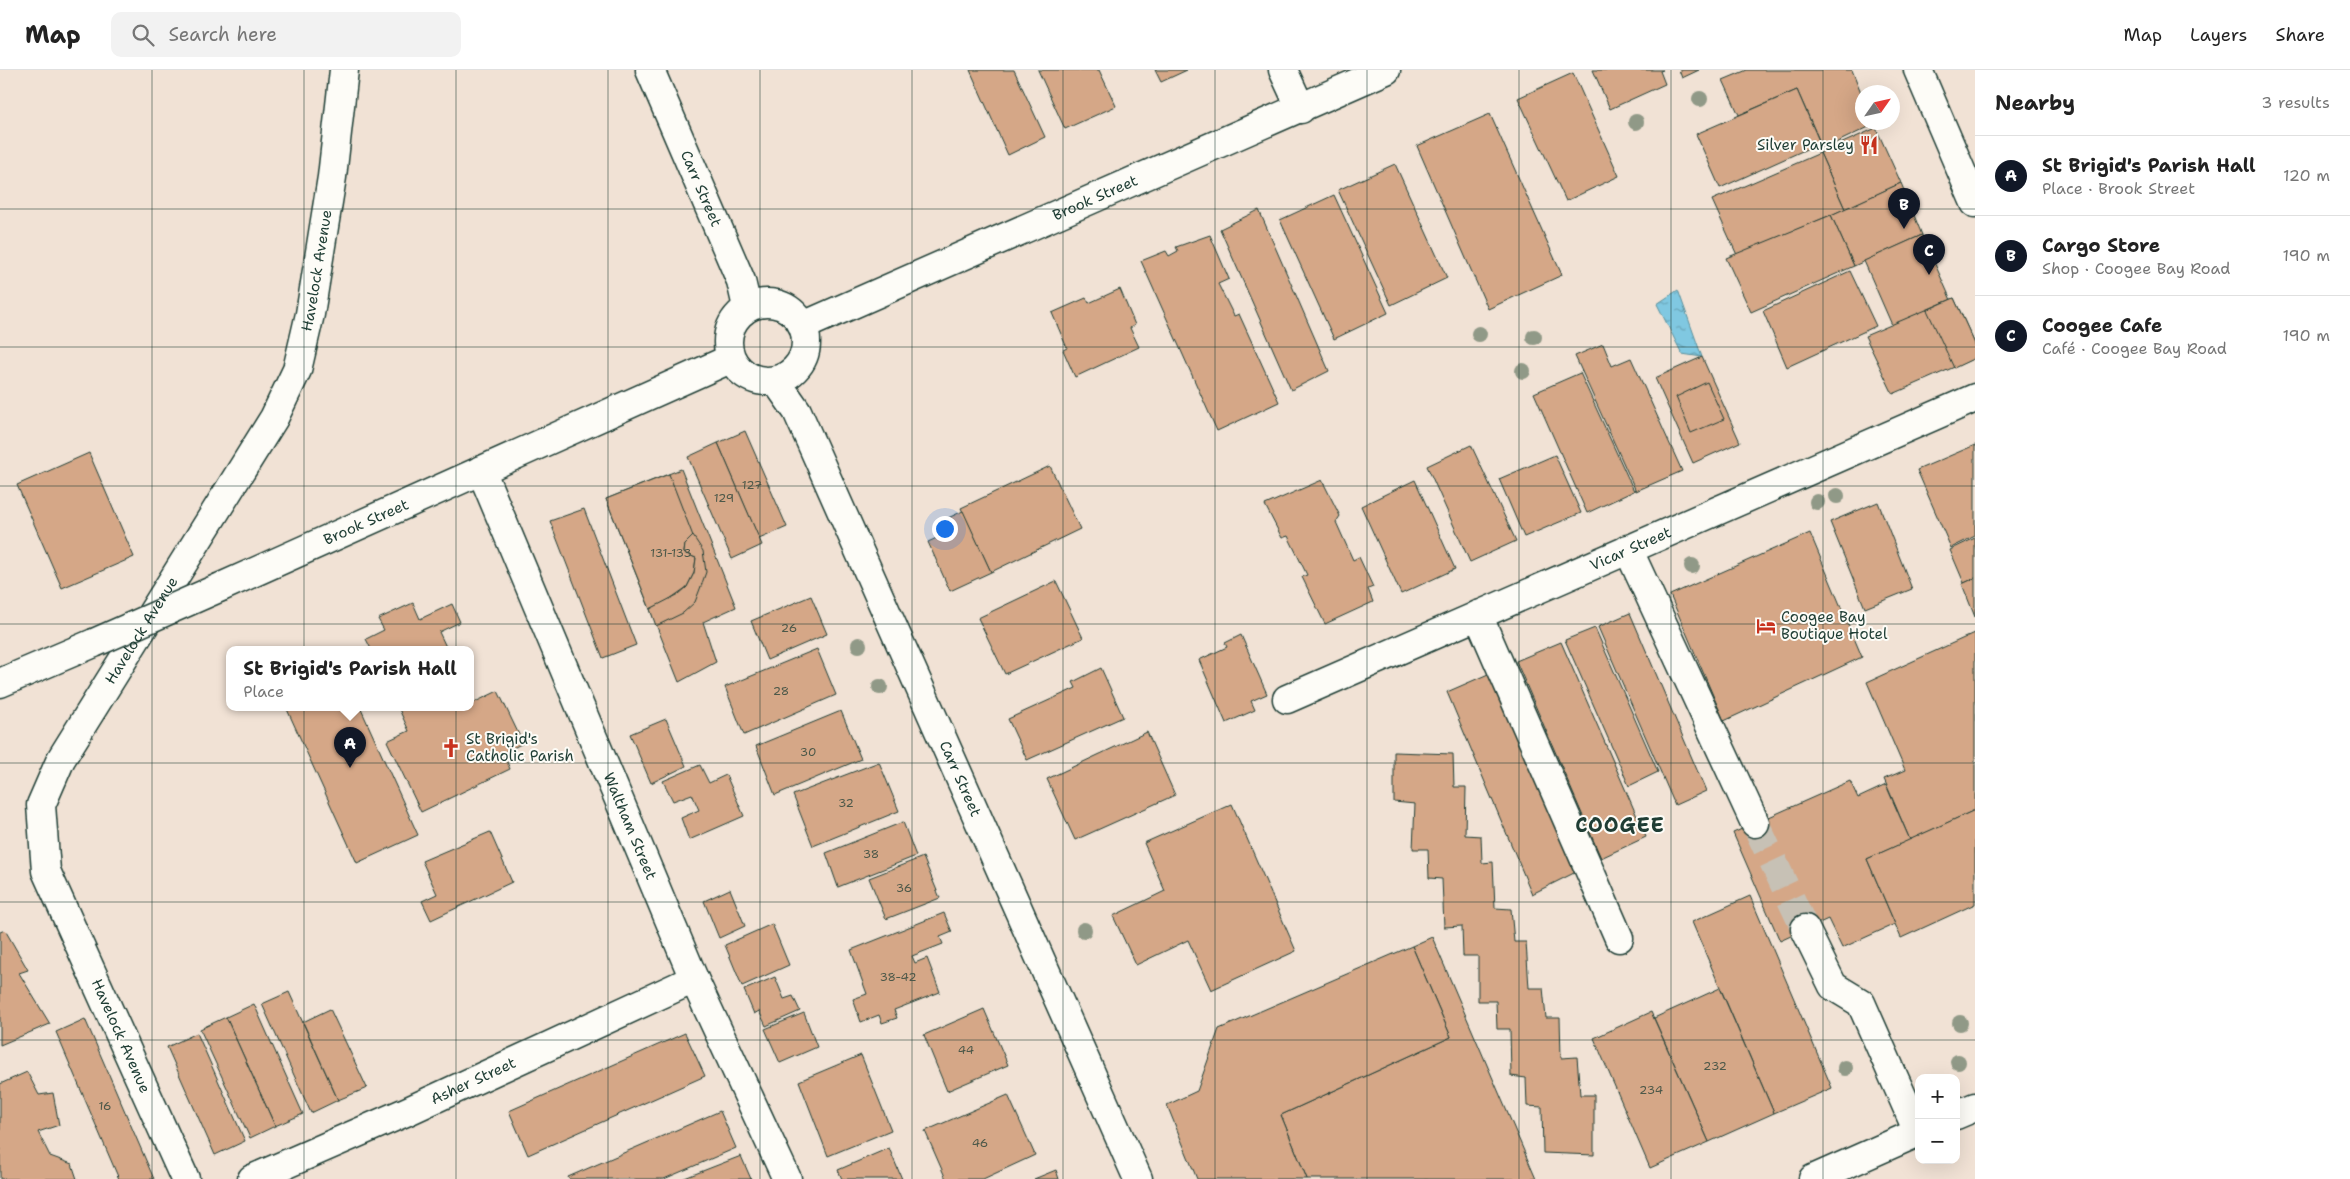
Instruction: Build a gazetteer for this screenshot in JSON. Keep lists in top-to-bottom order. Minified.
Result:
{"streets":{"street":["Carr Street","Brook Street","Havelock Avenue","Vicar Street","Waltham Street","Asher Street"]},"crossings":[["Carr Street","Brook Street"],["Brook Street","Waltham Street"],["Waltham Street","Asher Street"]],"districts":["COOGEE"],"places":{"restaurant":["Silver Parsley"],"hotel":["Coogee Bay Boutique Hotel"],"church":["St Brigid's Catholic Parish"]},"house_numbers":["127","129","131-133","26","28","30","32","38","36","38-42","44","232","234","16","46"],"north":"top right","page":{"header":"Map","search":"Search here","nav":["Map","Layers","Share"],"heading":["Nearby","3 results"],"list":[{"mark":"A","name":"St Brigid's Parish Hall","note":"Place · Brook Street","value":"120 m"},{"mark":"B","name":"Cargo Store","note":"Shop · Coogee Bay Road","value":"190 m"},{"mark":"C","name":"Coogee Cafe","note":"Café · Coogee Bay Road","value":"190 m"}],"pins":["B","C","A"],"popup":["St Brigid's Parish Hall","Place"],"map_buttons":["+","−"]}}
